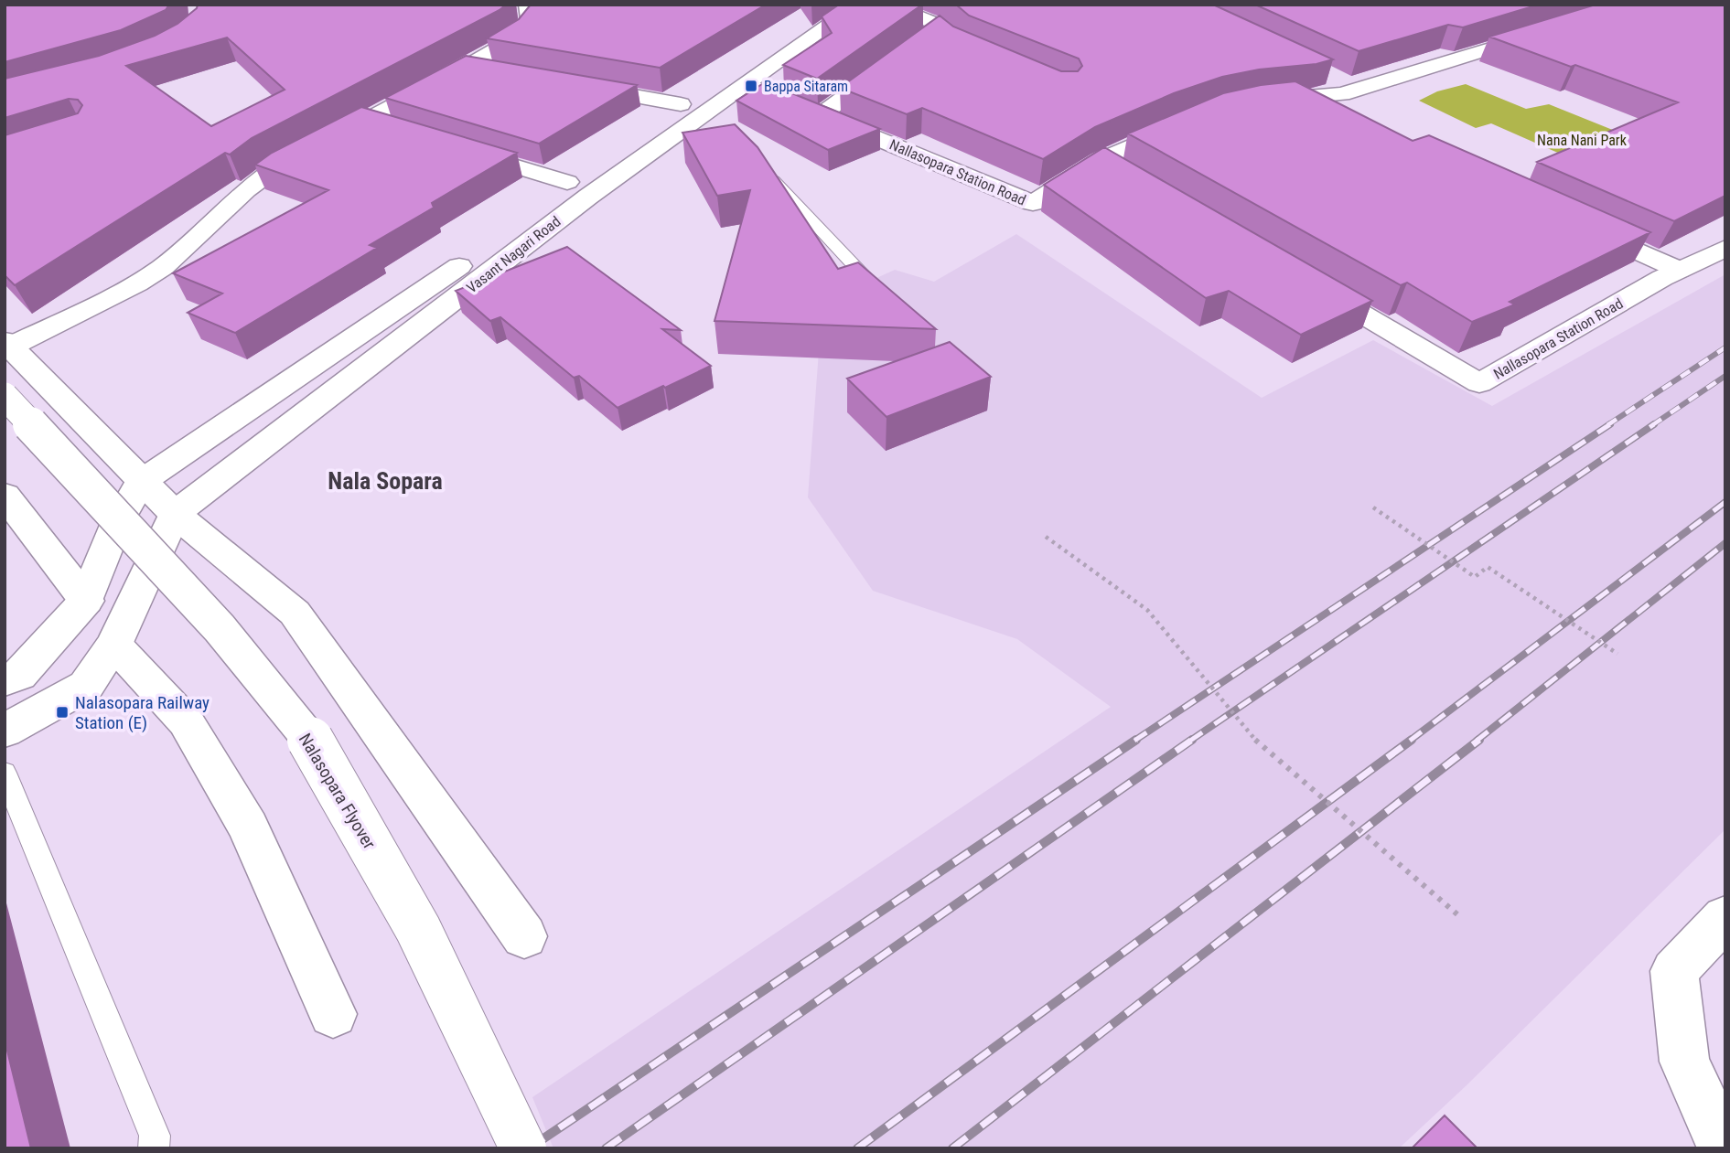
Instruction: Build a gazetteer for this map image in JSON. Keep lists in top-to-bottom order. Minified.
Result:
{"streets":{"street":["Nallasopara Station Road","Vasant Nagari Road","Nalasopara Flyover"]},"crossings":[["Nallasopara Station Road","Vasant Nagari Road"]],"districts":["Nala Sopara"],"parks":["Nana Nani Park"],"places":{"transit":["Bappa Sitaram","Nalasopara Railway Station (E)"]}}
